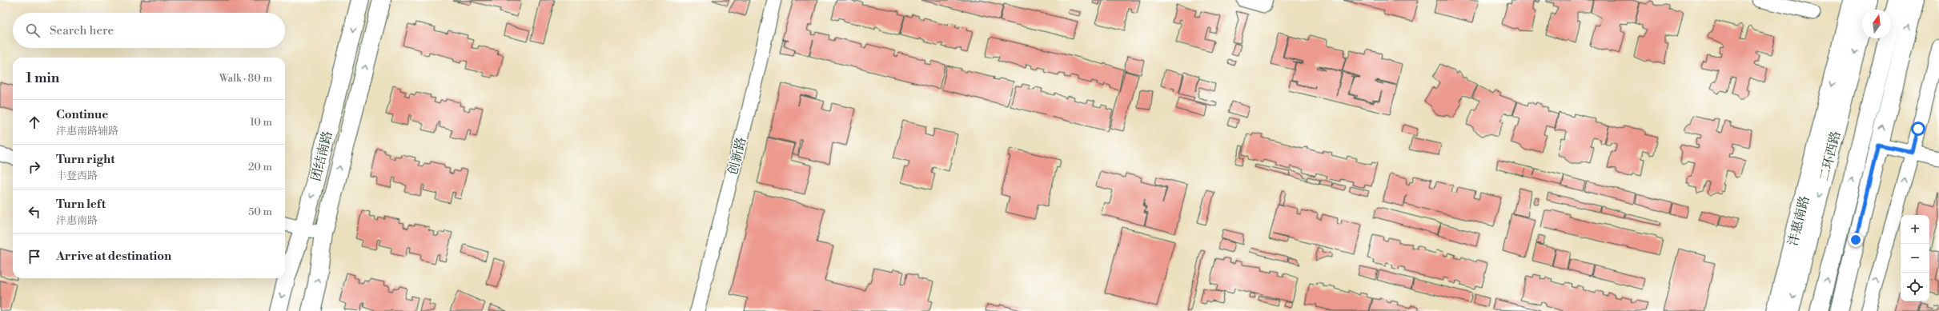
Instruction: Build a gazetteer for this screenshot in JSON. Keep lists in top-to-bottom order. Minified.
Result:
{"streets":{"main road":["团结南路","二环西路","沣惠南路"],"street":["创新路"]},"north":"top","page":{"search":"Search here","heading":["1 min","Walk · 80 m"],"list":[["Continue","沣惠南路辅路","10 m"],["Turn right","丰登西路","20 m"],["Turn left","沣惠南路","50 m"],"Arrive at destination"],"map_buttons":["+","−"]}}
